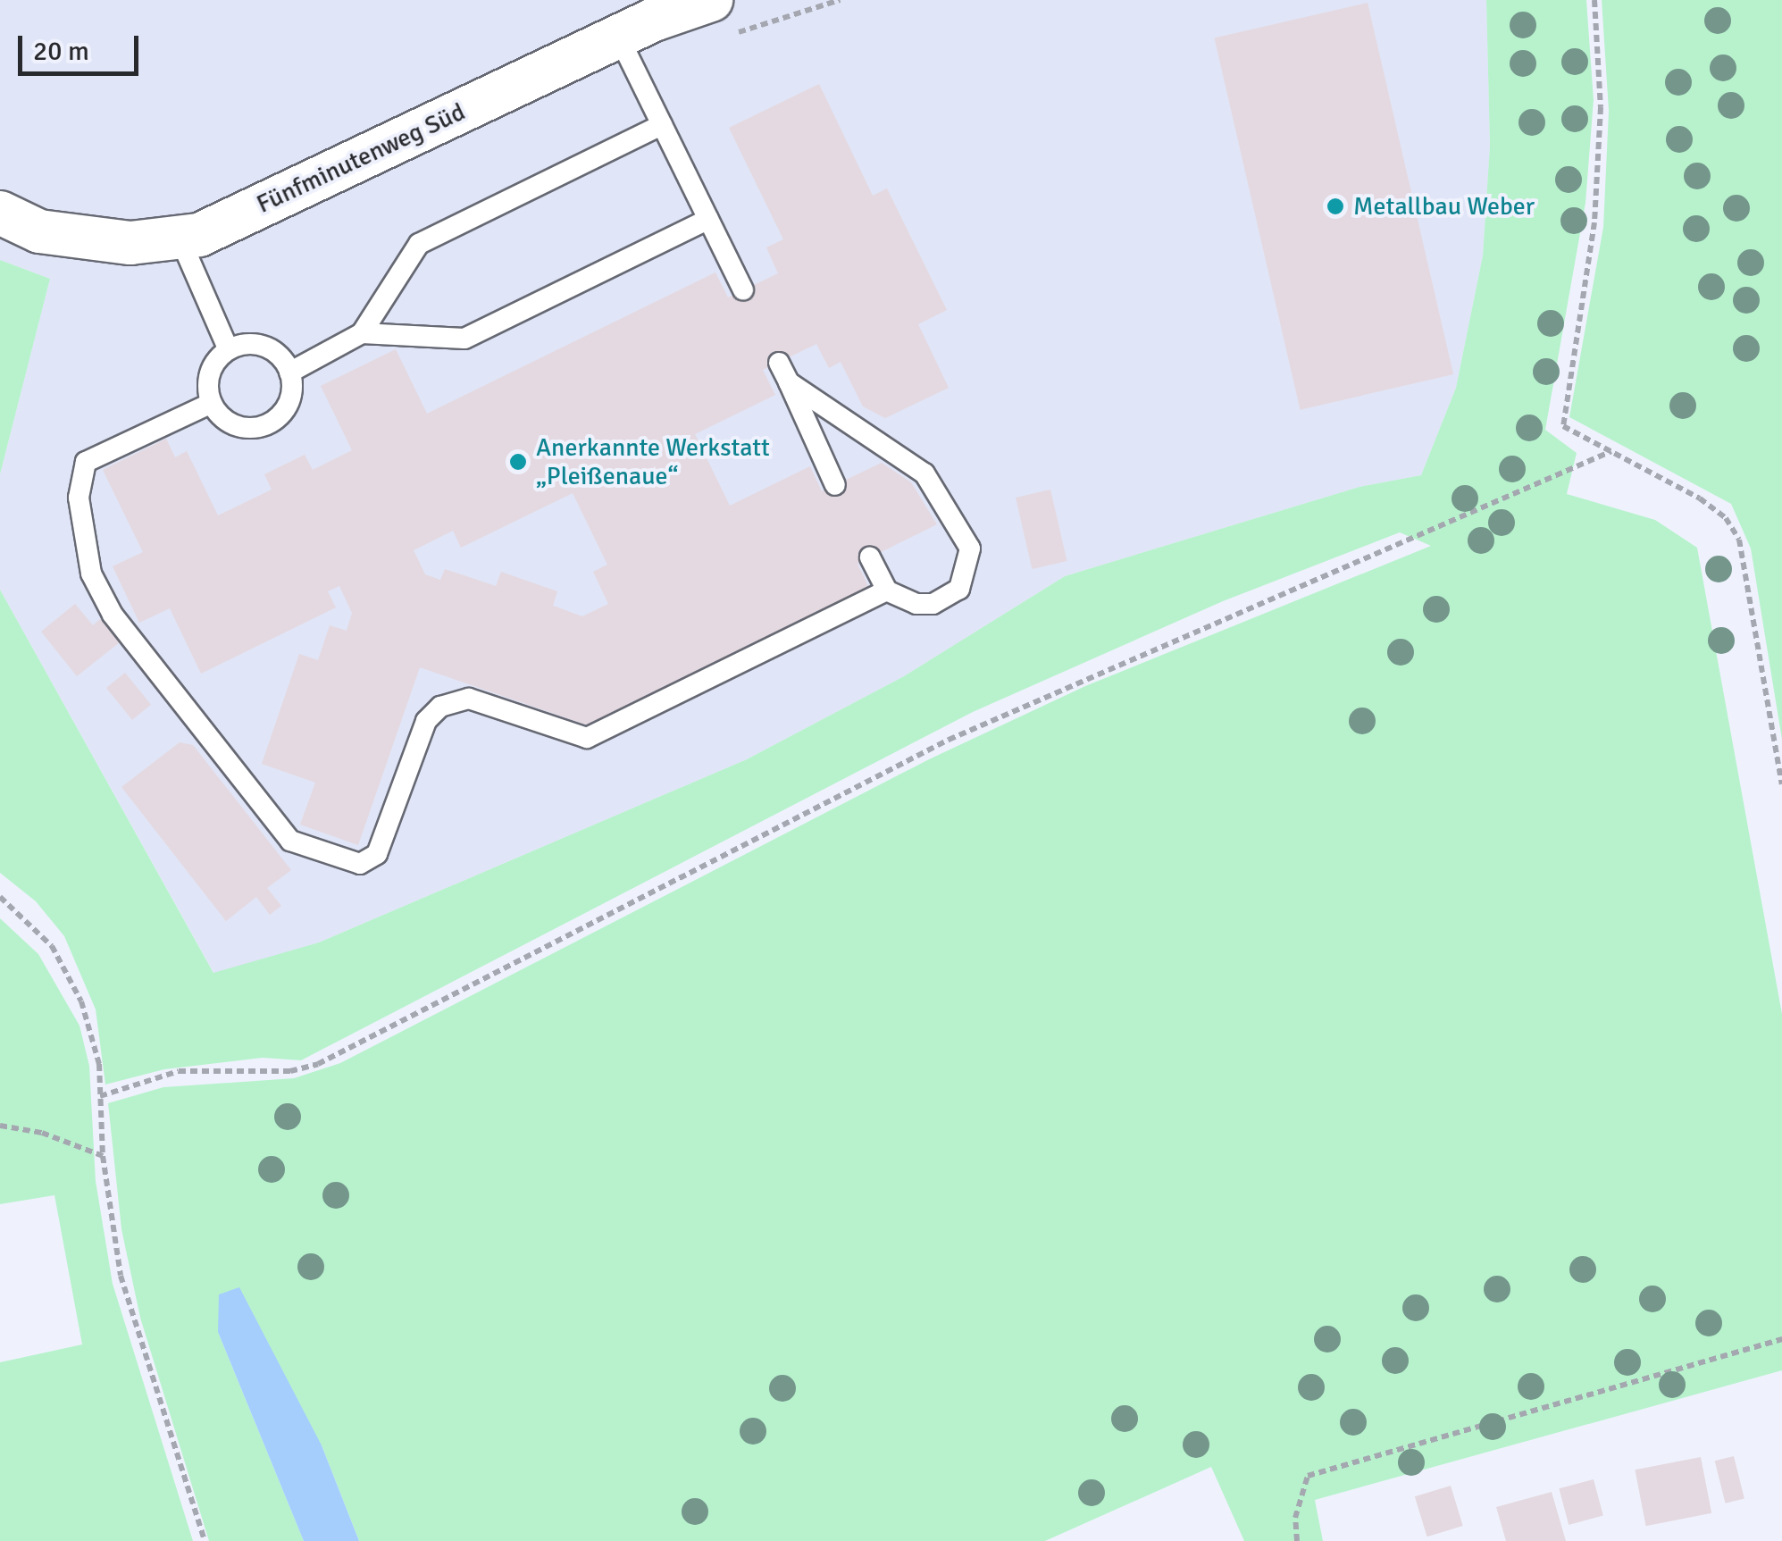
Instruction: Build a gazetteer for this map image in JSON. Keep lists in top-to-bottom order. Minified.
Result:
{"streets":{"street":["Fünfminutenweg Süd"]},"places":["Metallbau Weber","Anerkannte Werkstatt „Pleißenaue“"],"scale_bar":"20 m"}
